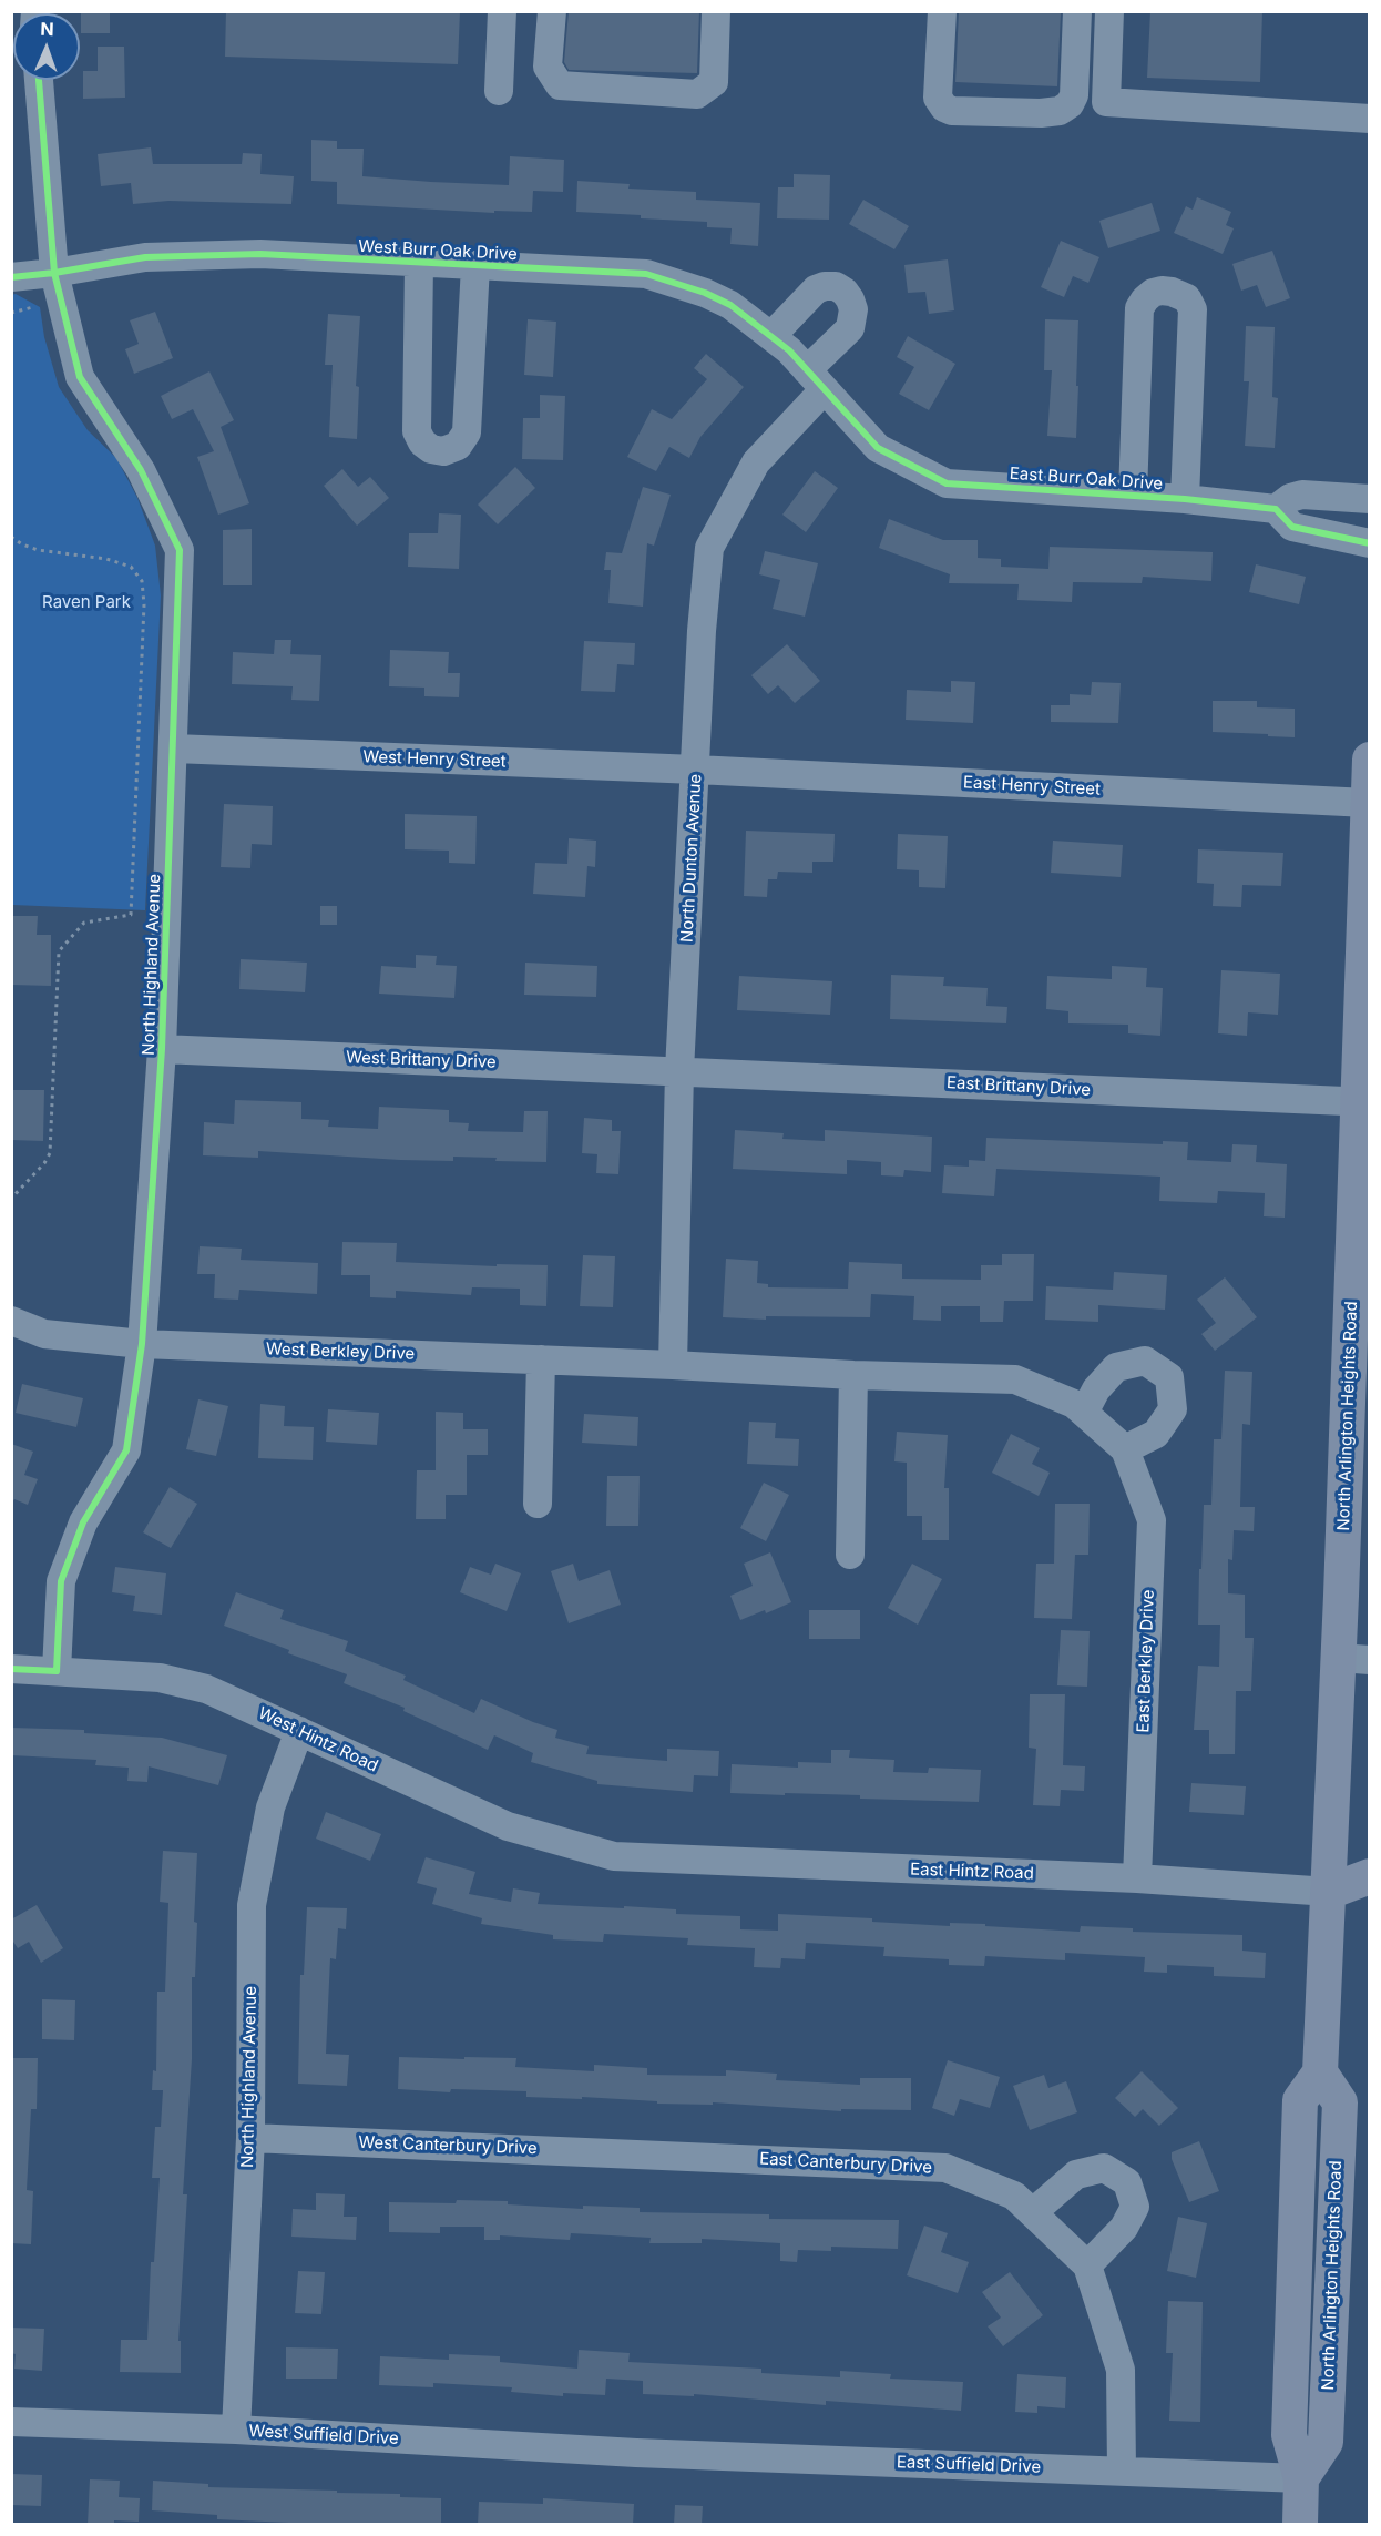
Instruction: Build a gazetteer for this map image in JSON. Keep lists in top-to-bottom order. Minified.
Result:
{"streets":{"main road":["North Arlington Heights Road","East Hintz Road"],"street":["West Burr Oak Drive","East Burr Oak Drive","West Henry Street","East Henry Street","North Dunton Avenue","North Highland Avenue","West Brittany Drive","East Brittany Drive","West Berkley Drive","East Berkley Drive","West Hintz Road","West Canterbury Drive","East Canterbury Drive","West Suffield Drive","East Suffield Drive"]},"crossings":[["West Burr Oak Drive","East Burr Oak Drive"],["West Burr Oak Drive","North Dunton Avenue"],["West Burr Oak Drive","North Highland Avenue"],["East Burr Oak Drive","North Dunton Avenue"],["West Henry Street","East Henry Street"],["West Henry Street","North Dunton Avenue"],["West Henry Street","North Highland Avenue"],["East Henry Street","North Dunton Avenue"],["East Henry Street","North Arlington Heights Road"],["North Dunton Avenue","West Brittany Drive"],["North Dunton Avenue","East Brittany Drive"],["North Dunton Avenue","West Berkley Drive"],["North Dunton Avenue","East Berkley Drive"],["North Highland Avenue","West Brittany Drive"],["North Highland Avenue","West Berkley Drive"],["North Highland Avenue","West Hintz Road"],["North Highland Avenue","West Canterbury Drive"],["North Highland Avenue","West Suffield Drive"],["West Brittany Drive","East Brittany Drive"],["East Brittany Drive","North Arlington Heights Road"],["West Berkley Drive","East Berkley Drive"],["North Arlington Heights Road","East Hintz Road"],["North Arlington Heights Road","East Suffield Drive"],["East Berkley Drive","East Hintz Road"],["West Hintz Road","East Hintz Road"],["West Canterbury Drive","East Canterbury Drive"],["East Canterbury Drive","East Suffield Drive"],["West Suffield Drive","East Suffield Drive"]],"parks":["Raven Park"],"north":"top"}
